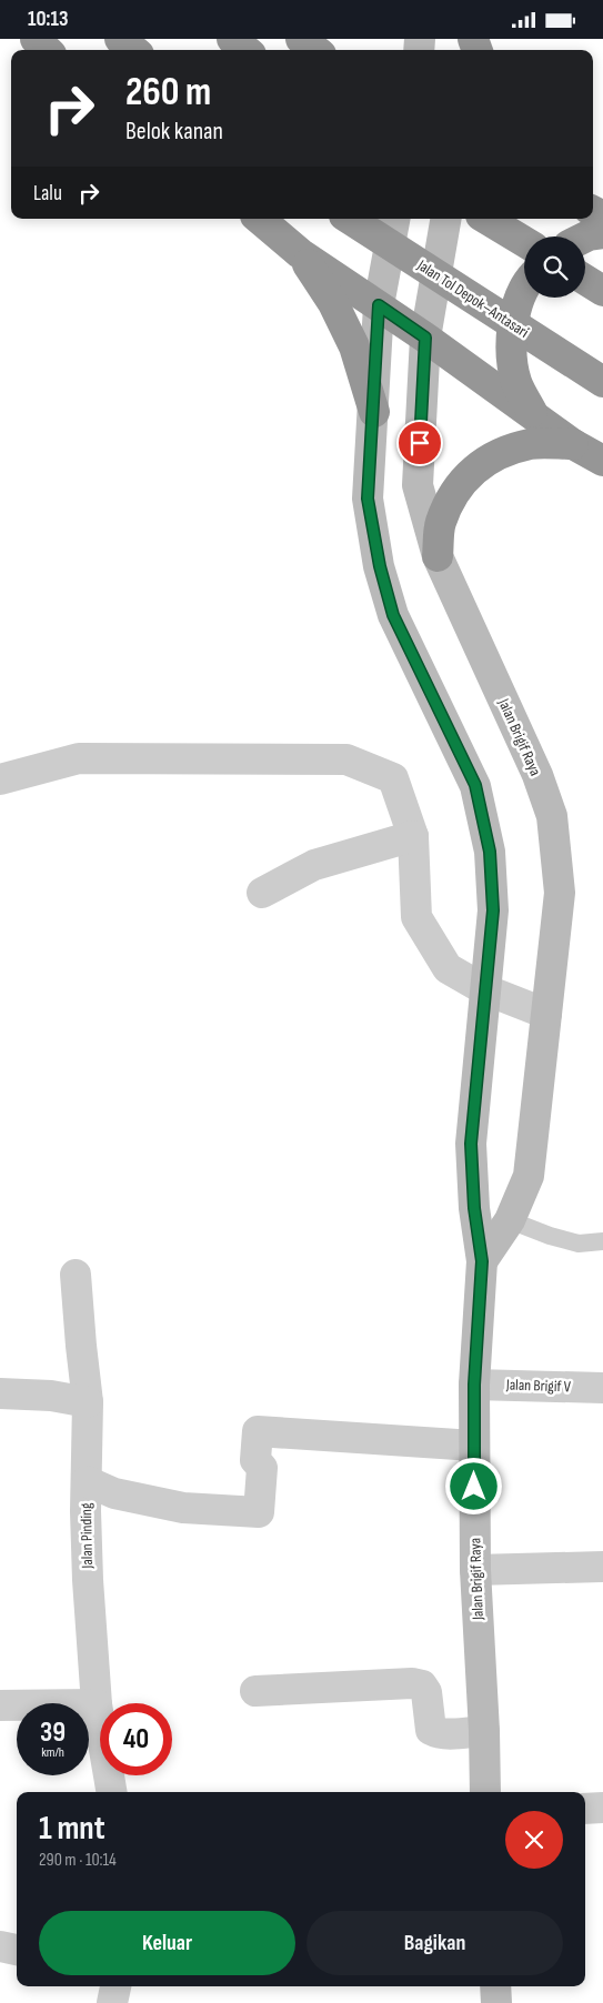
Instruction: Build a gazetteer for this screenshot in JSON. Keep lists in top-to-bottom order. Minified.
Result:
{"streets":{"highway":["Jalan Tol Depok–Antasari"],"street":["Jalan Brigif Raya","Jalan Brigif V","Jalan Pinding"]},"crossings":[["Jalan Brigif Raya","Jalan Brigif V"]],"page":{"status":"10:13","turn":["260 m","Belok kanan"],"then":"Lalu","speed":"39 km/h","limit":"40","heading":["1 mnt","290 m · 10:14"],"buttons":["Keluar","Bagikan"]}}
